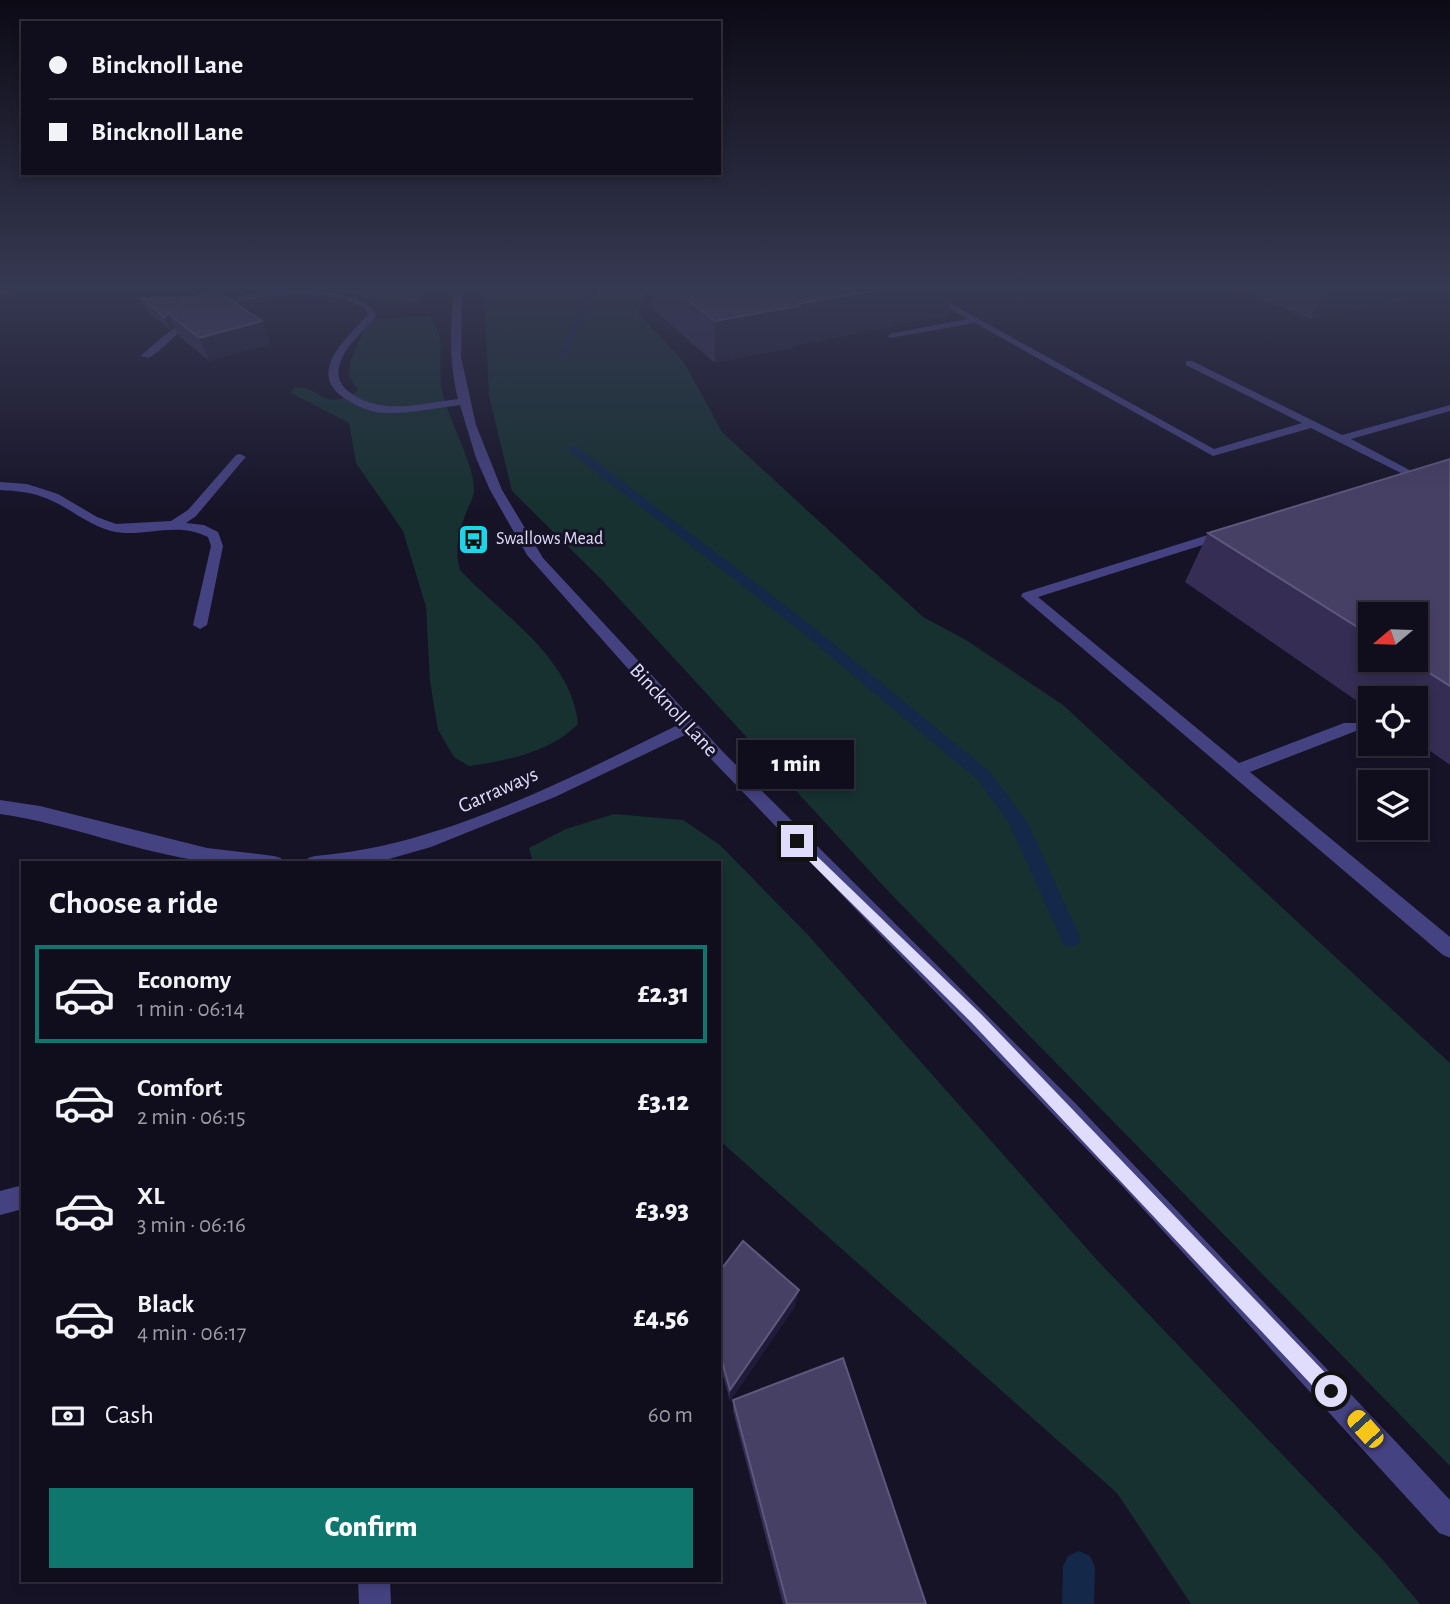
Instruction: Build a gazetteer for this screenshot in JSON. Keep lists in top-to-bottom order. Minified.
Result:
{"streets":{"street":["Bincknoll Lane","Garraways"]},"crossings":[["Bincknoll Lane","Garraways"]],"places":{"bus stop":["Swallows Mead"]},"north":"left","page":{"banner":["Bincknoll Lane","Bincknoll Lane"],"bubble":"1 min","heading":"Choose a ride","list":[{"name":"Economy","note":"1 min · 06:14","value":"£2.31"},{"name":"Comfort","note":"2 min · 06:15","value":"£3.12"},{"name":"XL","note":"3 min · 06:16","value":"£3.93"},{"name":"Black","note":"4 min · 06:17","value":"£4.56"}],"pay":["Cash","60 m"],"buttons":"Confirm"}}
